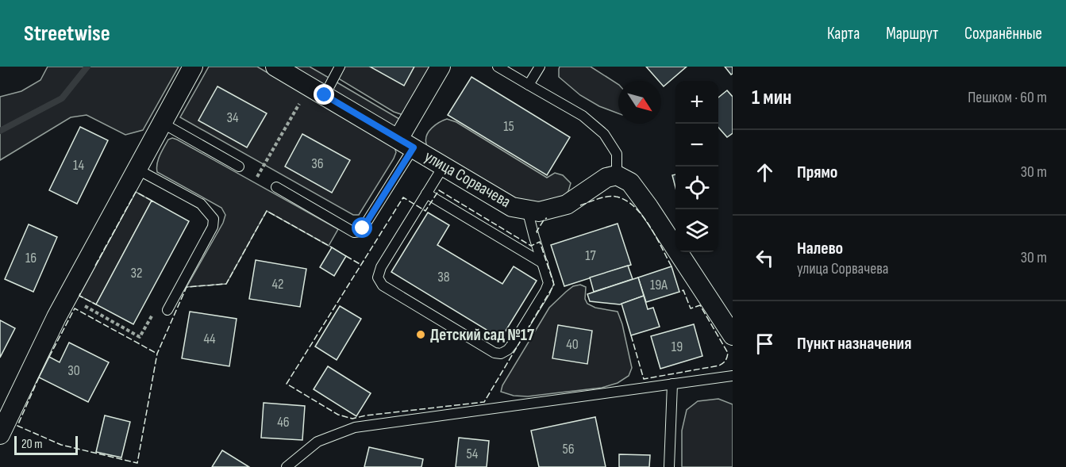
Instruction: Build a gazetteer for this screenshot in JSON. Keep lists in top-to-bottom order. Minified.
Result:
{"streets":{"street":["улица Сорвачева"]},"places":["Детский сад №17"],"house_numbers":["34","15","36","14","17","16","32","38","42","19А","44","40","19","30","46","56","54"],"scale_bar":"20 m","north":"bottom right","page":{"header":"Streetwise","nav":["Карта","Маршрут","Сохранённые"],"heading":["1 мин","Пешком · 60 m"],"map_buttons":["+","−"],"list":[["Прямо","30 m"],["Налево","улица Сорвачева","30 m"],"Пункт назначения"],"scale":"20 m"}}
